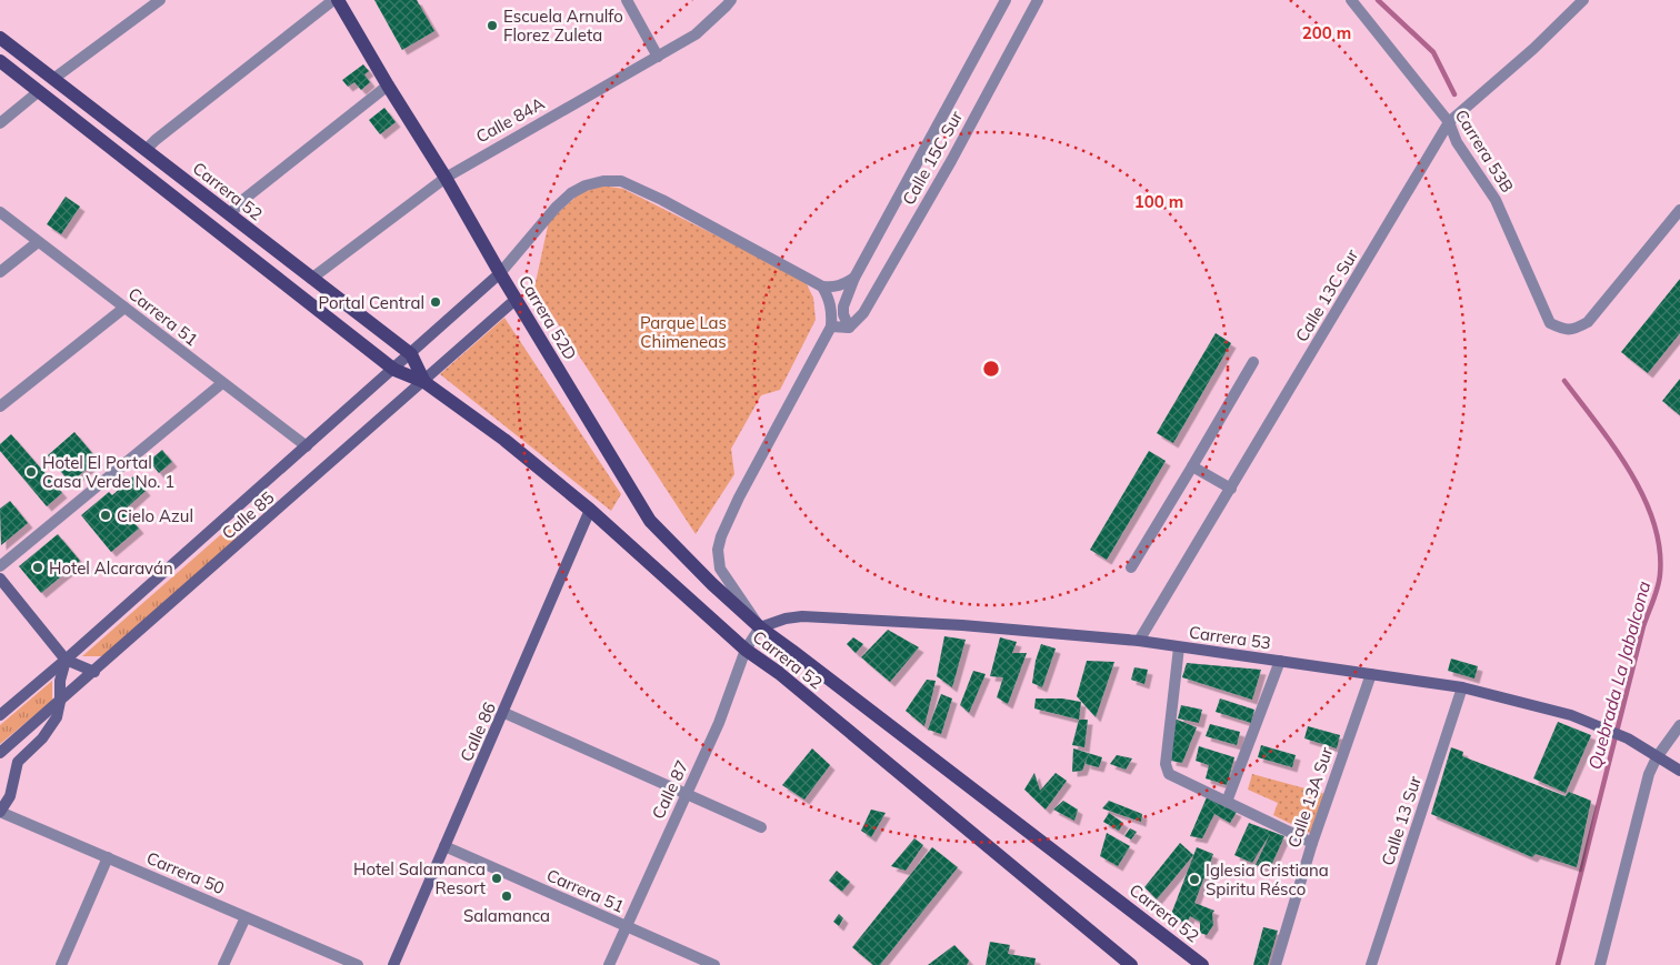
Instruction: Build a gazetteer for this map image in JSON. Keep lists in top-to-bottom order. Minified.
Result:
{"streets":{"main road":["Carrera 52","Carrera 52D"],"street":["Calle 84A","Carrera 53B","Calle 15C Sur","Calle 13C Sur","Carrera 51","Calle 85","Carrera 53","Calle 86","Calle 87","Calle 13A Sur","Calle 13 Sur","Carrera 50"]},"crossings":[["Calle 84A","Carrera 52"],["Calle 84A","Carrera 52D"],["Carrera 53B","Calle 13C Sur"],["Carrera 52","Carrera 52D"],["Carrera 52","Calle 85"],["Carrera 52","Carrera 53"],["Carrera 52","Calle 86"],["Carrera 52","Calle 87"],["Calle 13C Sur","Carrera 53"],["Carrera 51","Calle 85"],["Carrera 51","Calle 86"],["Carrera 51","Calle 87"],["Carrera 52D","Calle 85"],["Carrera 52D","Carrera 53"],["Carrera 52D","Calle 87"],["Carrera 53","Calle 87"],["Carrera 53","Calle 13A Sur"],["Carrera 53","Calle 13 Sur"]],"water":["Quebrada La Jabalcona"],"parks":["Parque Las Chimeneas"],"places":["Escuela Arnulfo Florez Zuleta","Portal Central","Hotel El Portal Casa Verde No. 1","Cielo Azul","Hotel Alcaraván","Hotel Salamanca Resort","Iglesia Cristiana Spiritu Résco","Salamanca"],"rings":["200 m","100 m"]}
